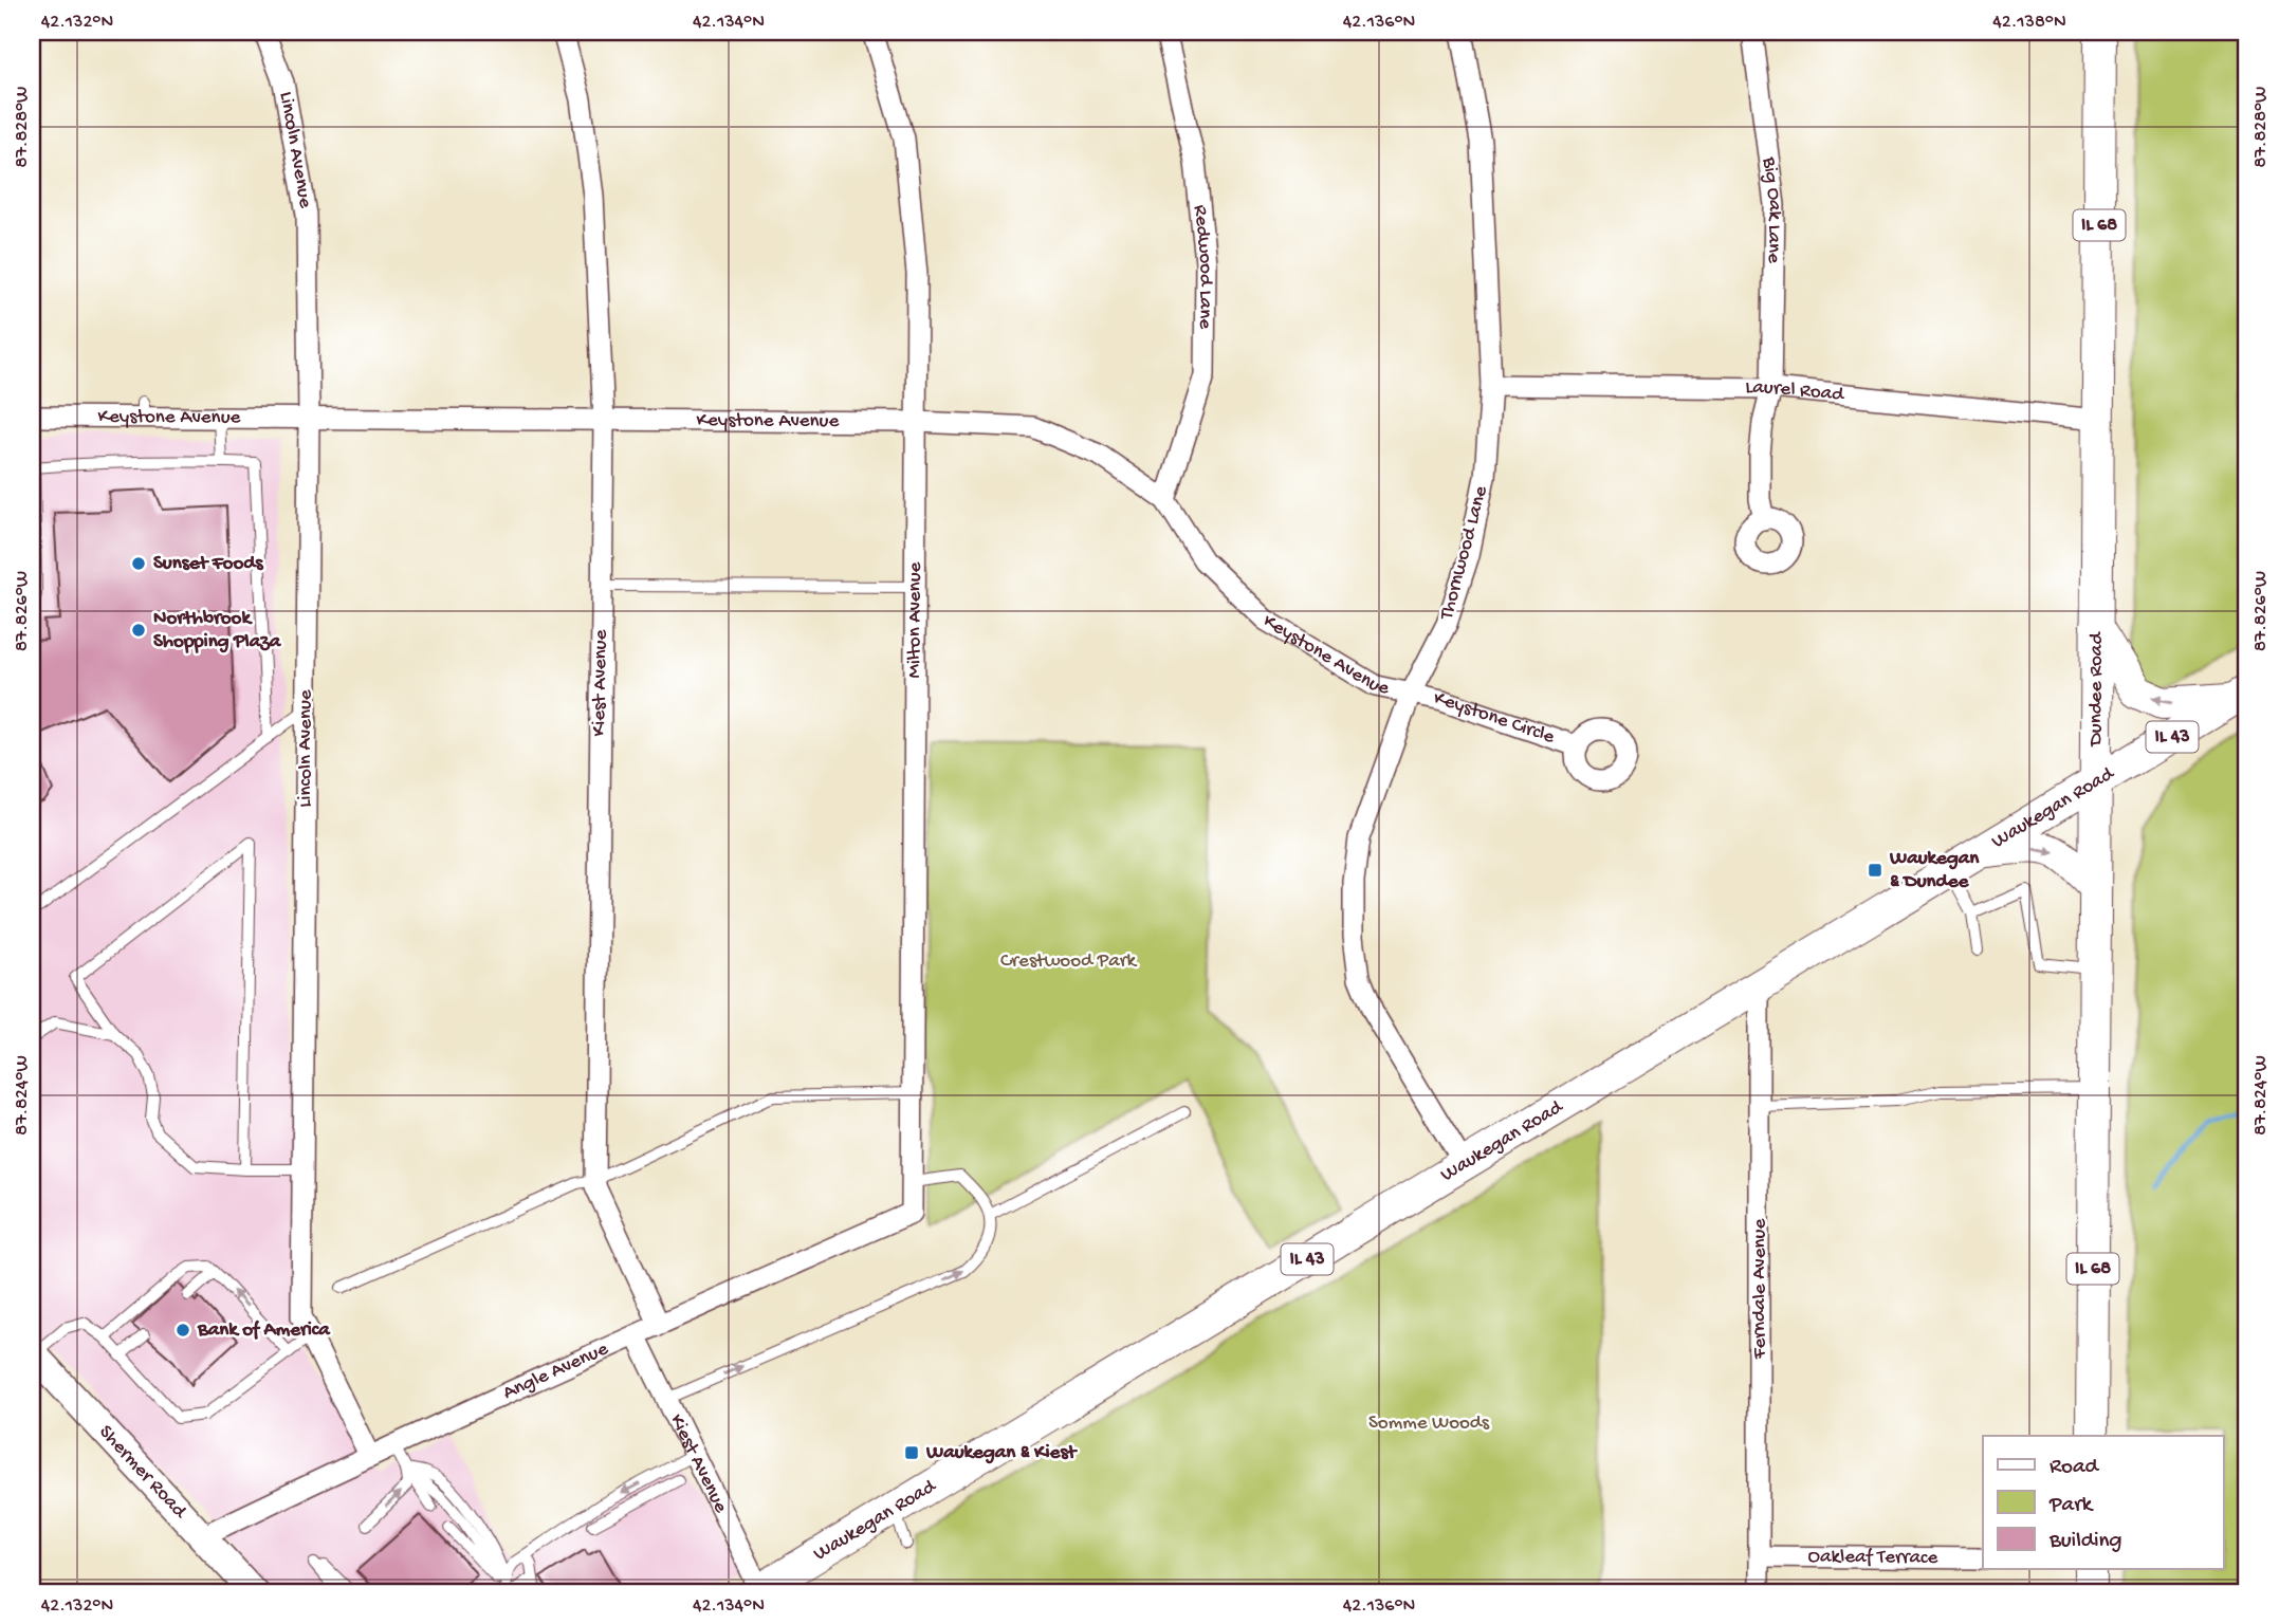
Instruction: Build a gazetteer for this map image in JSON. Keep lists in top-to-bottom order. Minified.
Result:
{"streets":{"main road":["IL 68","Dundee Road","IL 43","Waukegan Road","Shermer Road"],"street":["Lincoln Avenue","Big Oak Lane","Redwood Lane","Laurel Road","Keystone Avenue","Thornwood Lane","Milton Avenue","Kiest Avenue","Keystone Circle","Ferndale Avenue","Angle Avenue","Oakleaf Terrace"]},"crossings":[["Lincoln Avenue","Keystone Avenue"],["Lincoln Avenue","Angle Avenue"],["Big Oak Lane","Laurel Road"],["Redwood Lane","Keystone Avenue"],["Laurel Road","Thornwood Lane"],["Laurel Road","Dundee Road"],["Keystone Avenue","Thornwood Lane"],["Keystone Avenue","Milton Avenue"],["Keystone Avenue","Kiest Avenue"],["Keystone Avenue","Keystone Circle"],["Thornwood Lane","Keystone Circle"],["Thornwood Lane","Waukegan Road"],["Milton Avenue","Angle Avenue"],["Kiest Avenue","Waukegan Road"],["Kiest Avenue","Angle Avenue"],["Dundee Road","Waukegan Road"],["Waukegan Road","Ferndale Avenue"],["Ferndale Avenue","Oakleaf Terrace"],["Angle Avenue","Shermer Road"]],"parks":["Crestwood Park","Somme Woods"],"places":{"other":["Sunset Foods","Northbrook Shopping Plaza","Bank of America"],"transit":["Waukegan & Dundee","Waukegan & Kiest"]},"legend":["Road","Park","Building"],"coordinates":["42.132°N","42.134°N","42.136°N","42.138°N","87.828°W","87.826°W","87.824°W"]}
